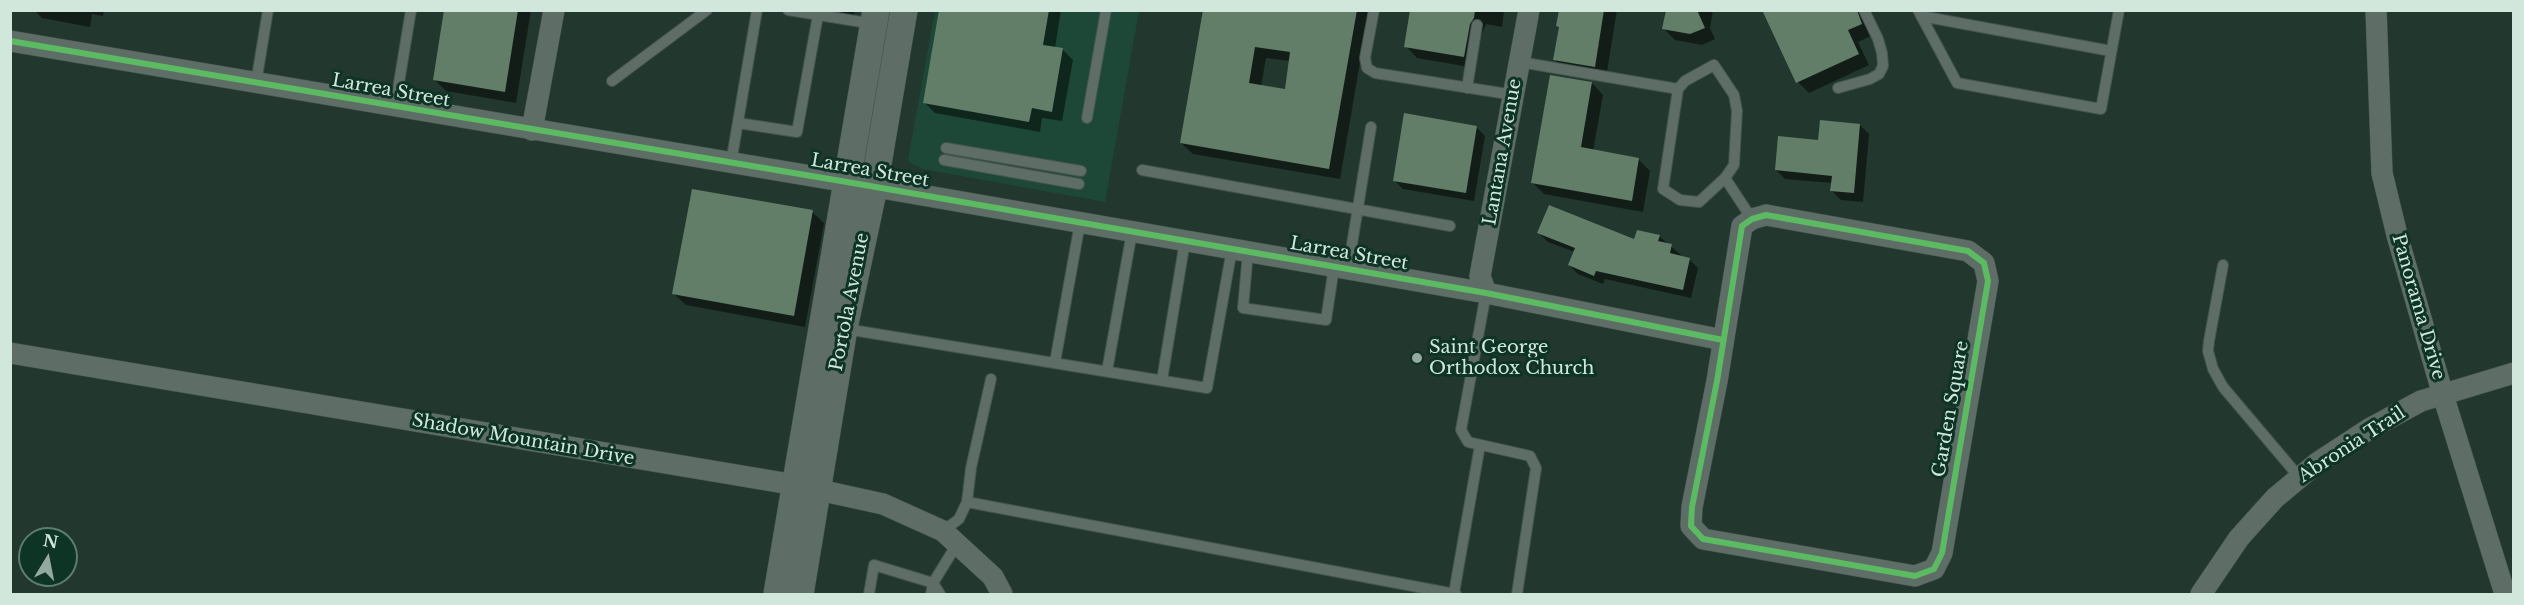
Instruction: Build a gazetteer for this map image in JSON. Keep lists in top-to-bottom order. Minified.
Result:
{"streets":{"street":["Larrea Street","Lantana Avenue","Portola Avenue","Panorama Drive","Garden Square","Shadow Mountain Drive","Abronia Trail"]},"crossings":[["Larrea Street","Lantana Avenue"],["Larrea Street","Portola Avenue"],["Larrea Street","Garden Square"],["Portola Avenue","Shadow Mountain Drive"],["Panorama Drive","Abronia Trail"]],"places":["Saint George Orthodox Church"],"north":"top"}
